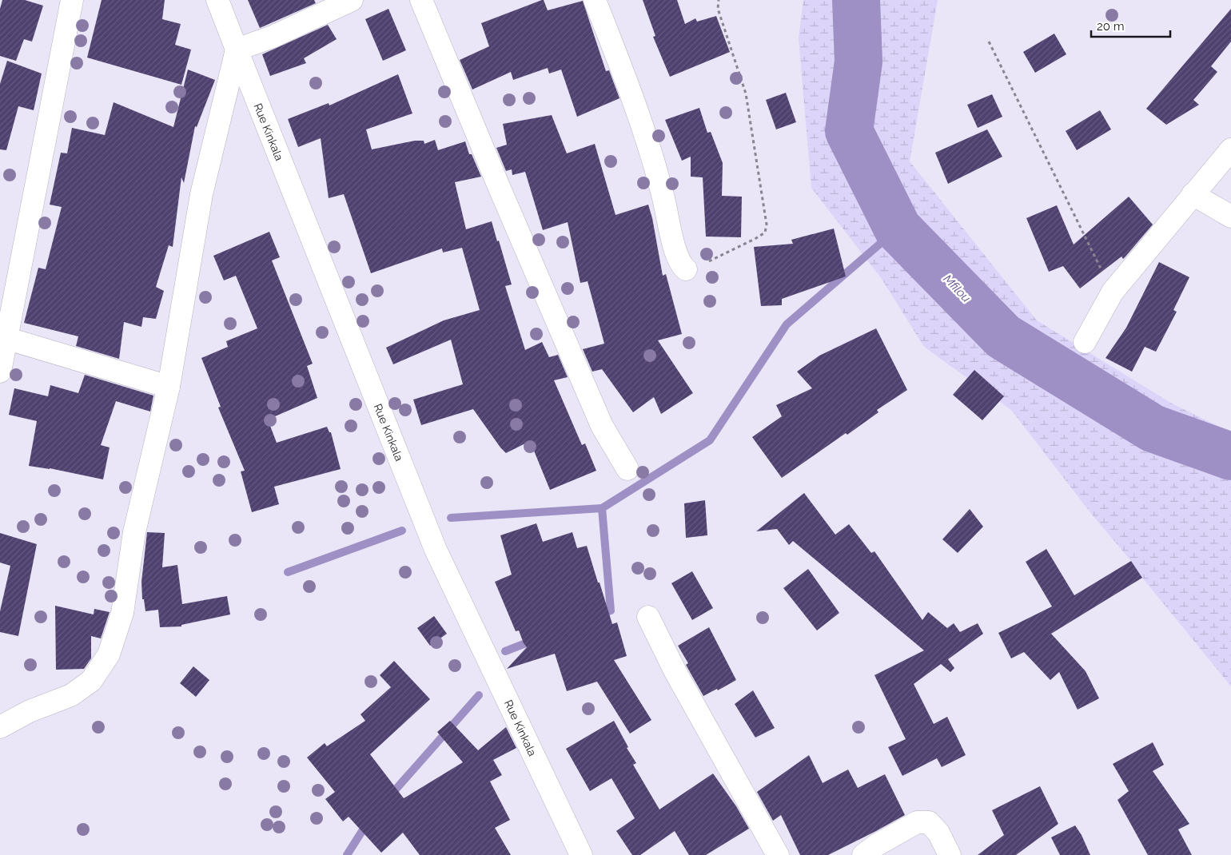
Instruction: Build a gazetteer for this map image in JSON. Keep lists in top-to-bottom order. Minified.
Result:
{"streets":{"street":["Rue Kinkala"]},"water":["Mfilou"],"scale_bar":"20 m"}
